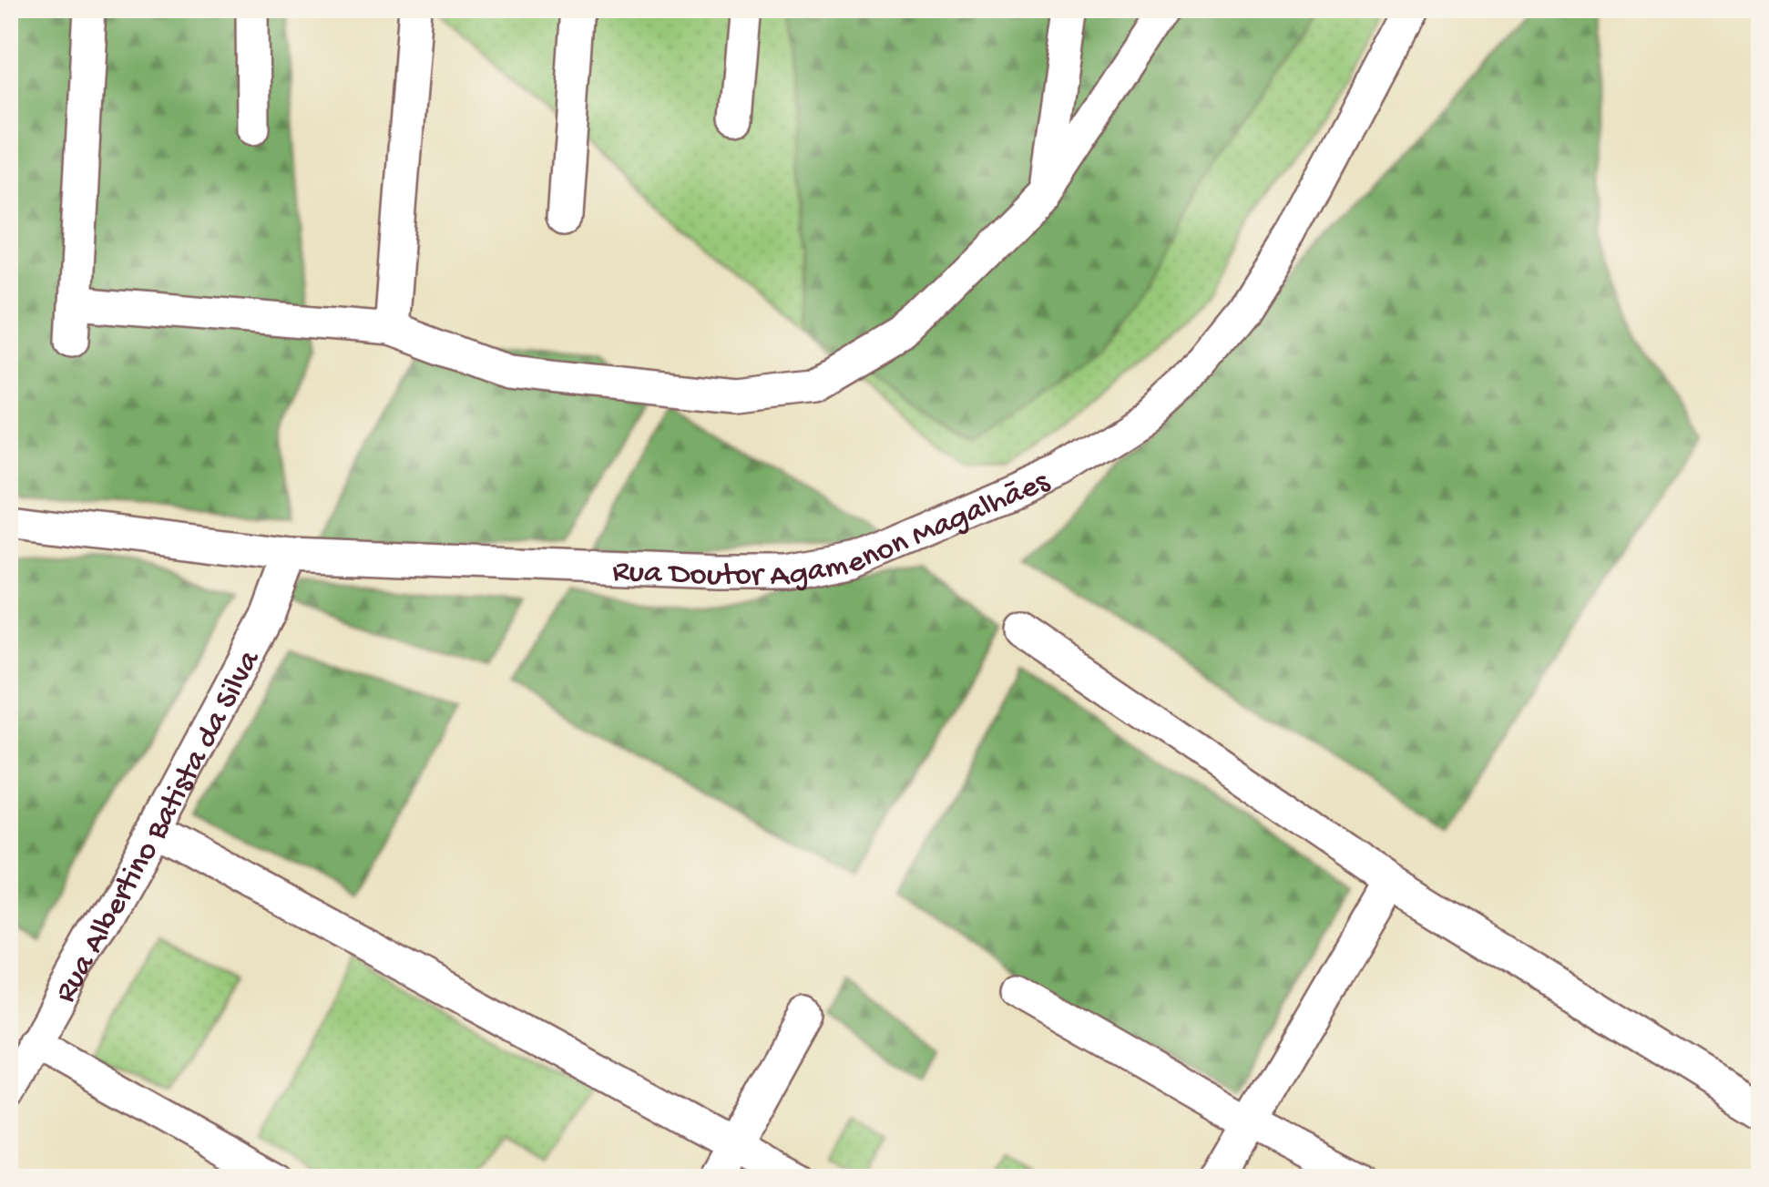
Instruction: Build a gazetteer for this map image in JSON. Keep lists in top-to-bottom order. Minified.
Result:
{"streets":{"street":["Rua Doutor Agamenon Magalhães","Rua Albertino Batista da Silva"]},"crossings":[["Rua Doutor Agamenon Magalhães","Rua Albertino Batista da Silva"]]}
